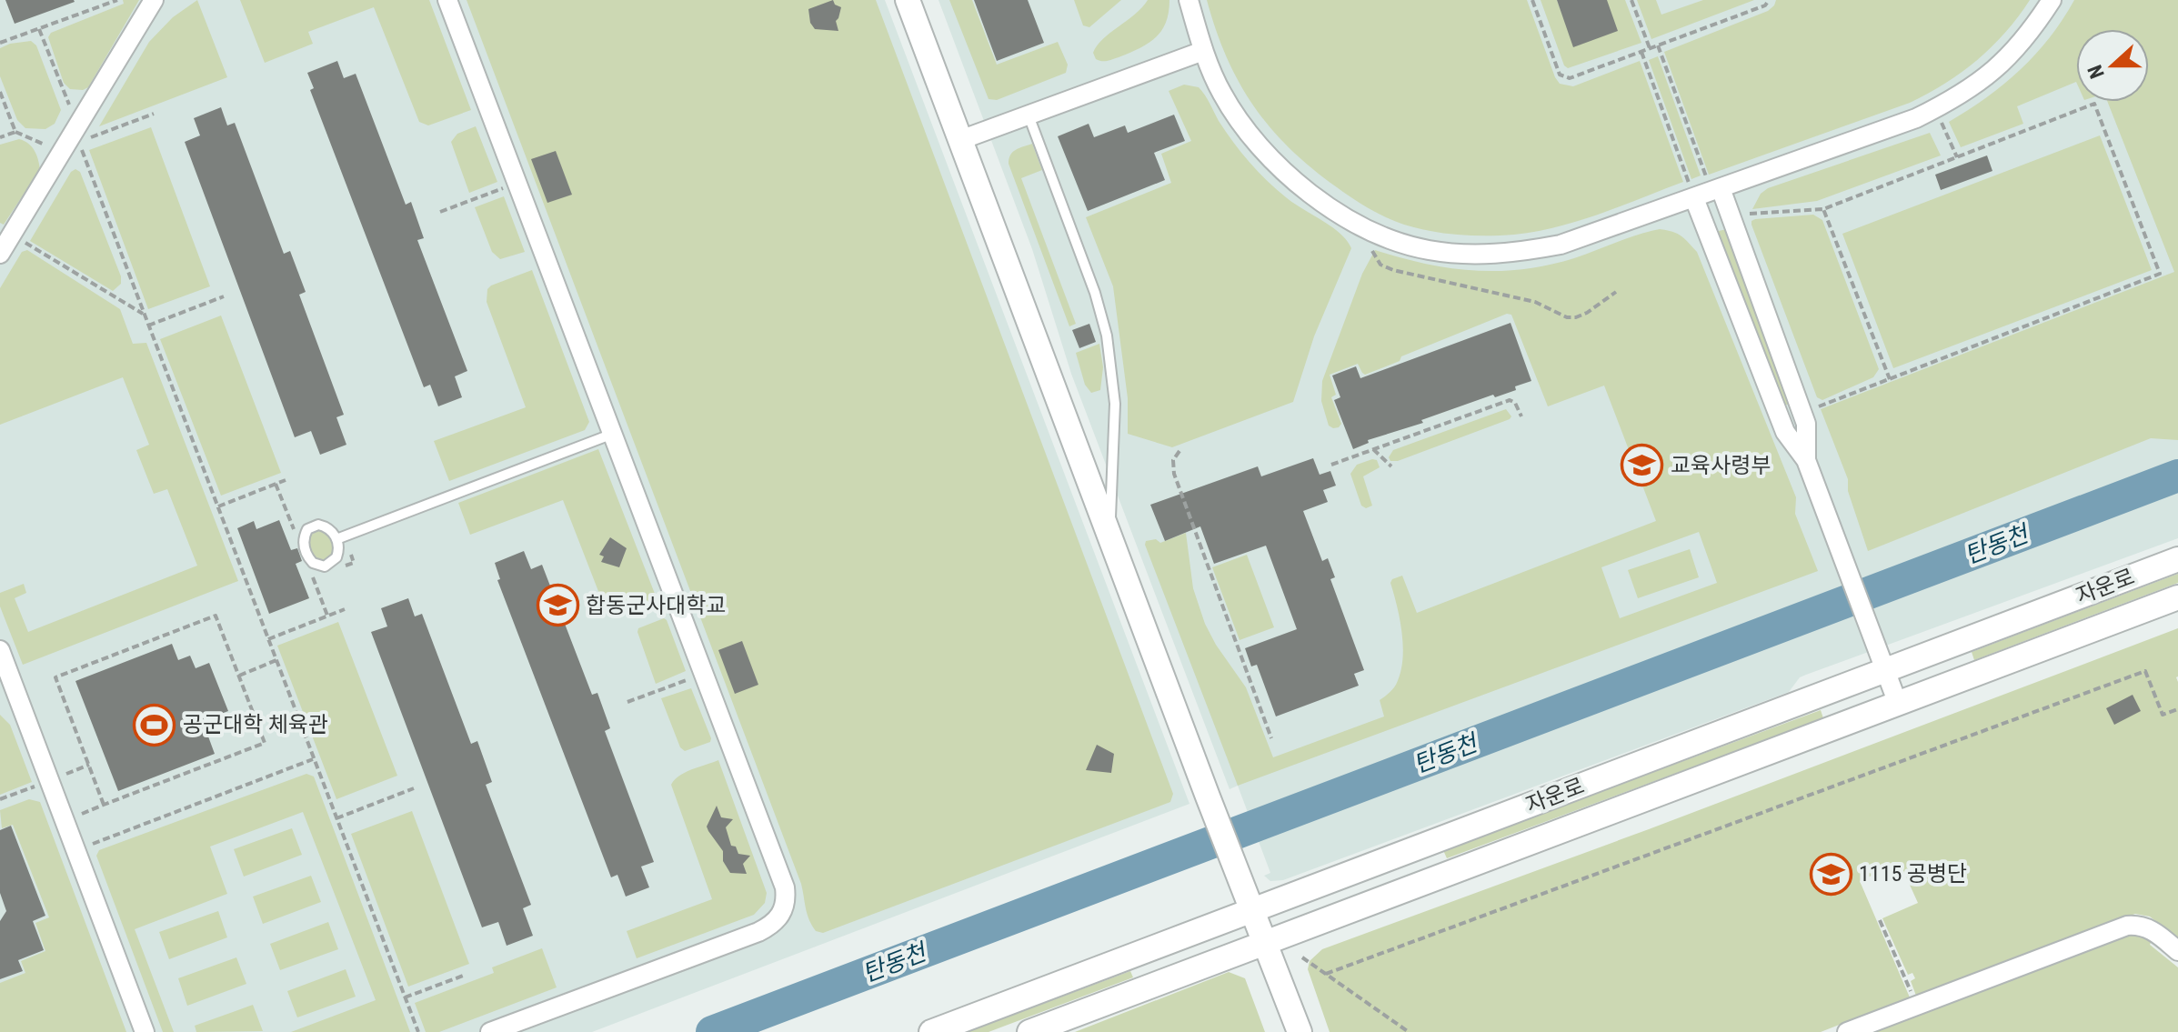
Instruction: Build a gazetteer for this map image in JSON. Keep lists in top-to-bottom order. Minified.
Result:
{"streets":{"street":["자운로"]},"water":["탄동천"],"places":{"school or university":["교육사령부","합동군사대학교","1115 공병단"],"sports":["공군대학 체육관"]},"north":"left"}
